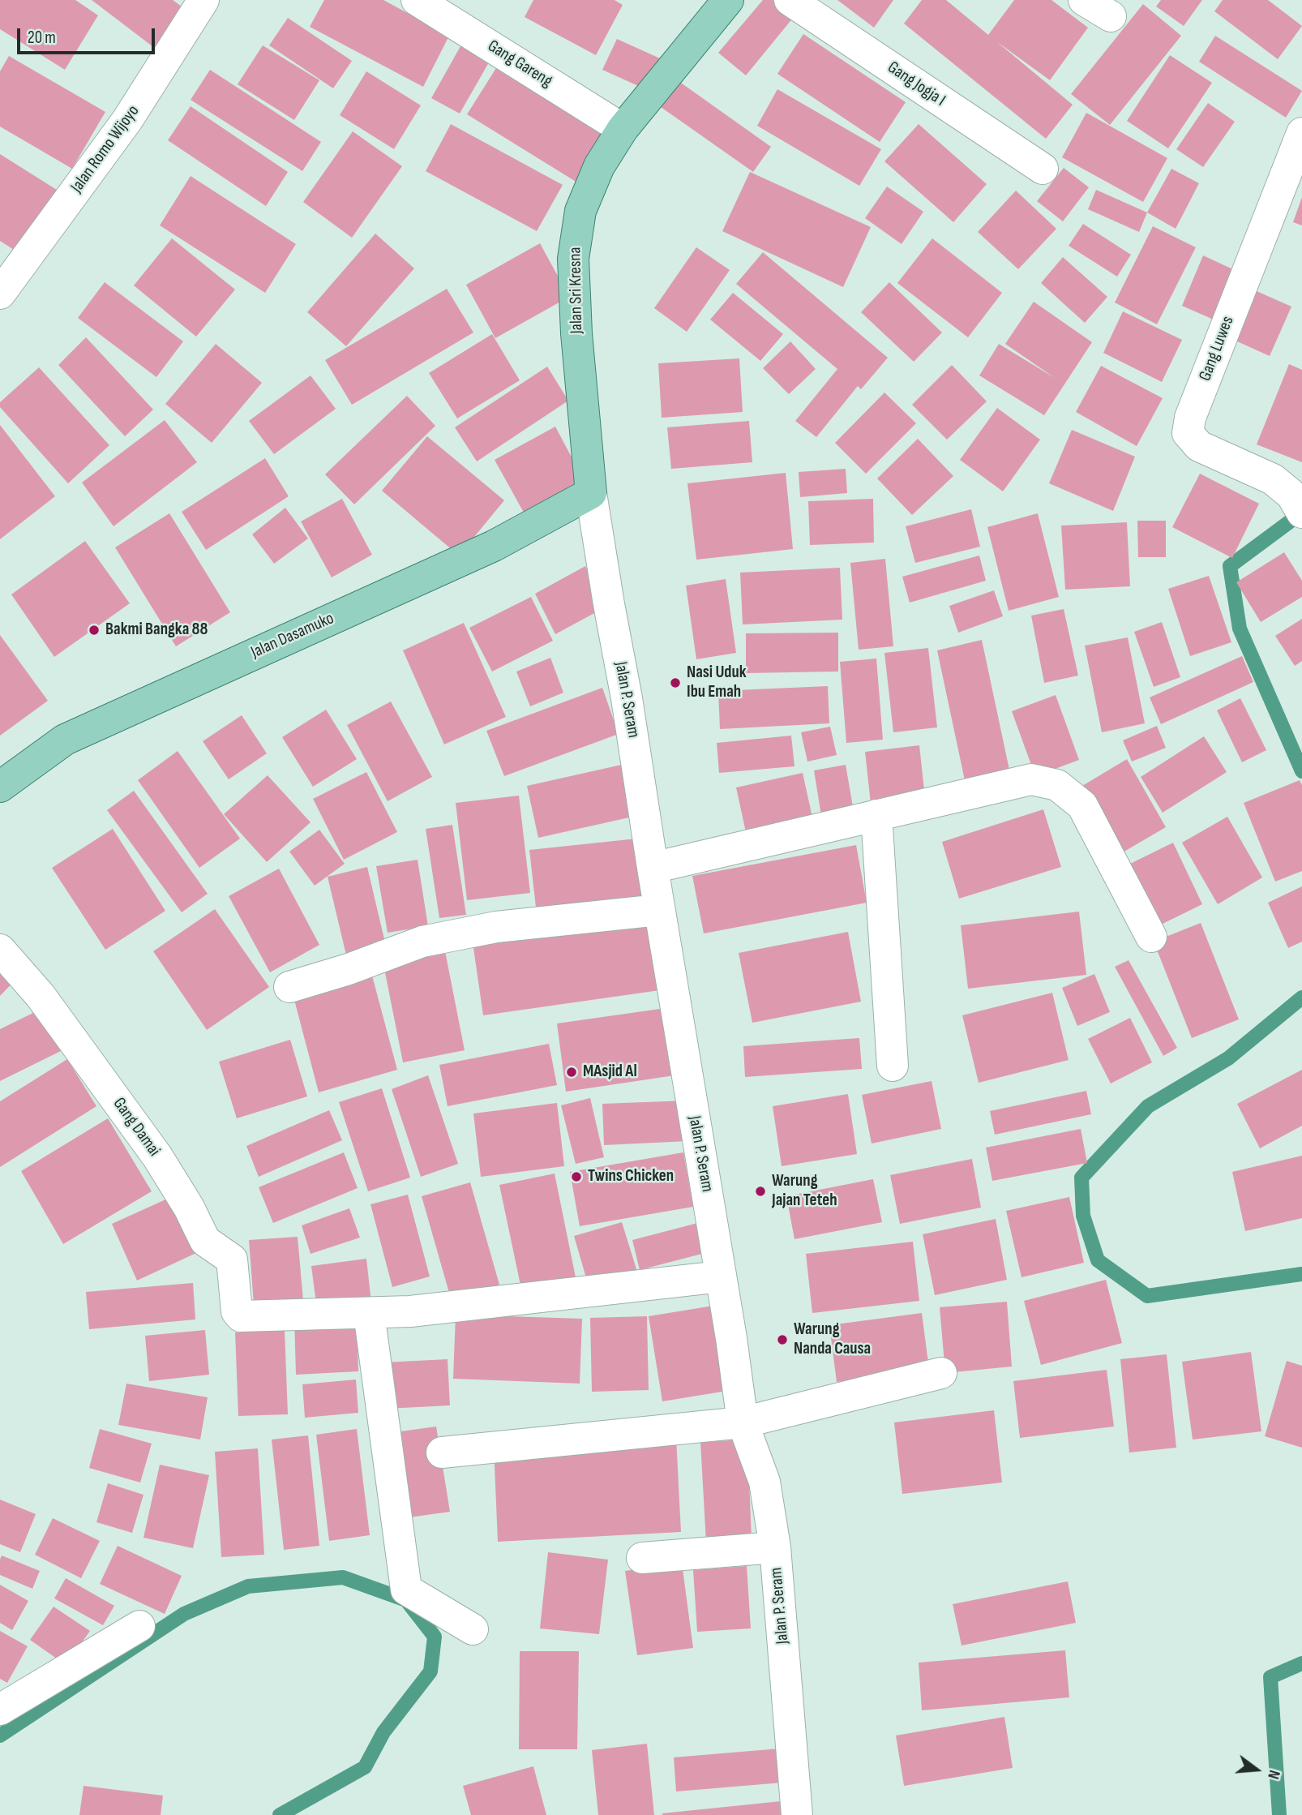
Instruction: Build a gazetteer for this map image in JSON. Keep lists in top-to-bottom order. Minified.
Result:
{"streets":{"main road":["Jalan Sri Kresna","Jalan Dasamuko"],"street":["Gang Gareng","Gang Jogja I","Jalan Romo Wijoyo","Gang Luwes","Jalan P. Seram","Gang Damai"]},"crossings":[["Gang Gareng","Jalan Sri Kresna"],["Jalan Sri Kresna","Jalan Dasamuko"],["Jalan Sri Kresna","Jalan P. Seram"],["Jalan Dasamuko","Jalan P. Seram"]],"places":["Bakmi Bangka 88","Nasi Uduk Ibu Emah","MAsjid Al","Twins Chicken","Warung Jajan Teteh","Warung Nanda Causa"],"scale_bar":"20 m","north":"right"}
